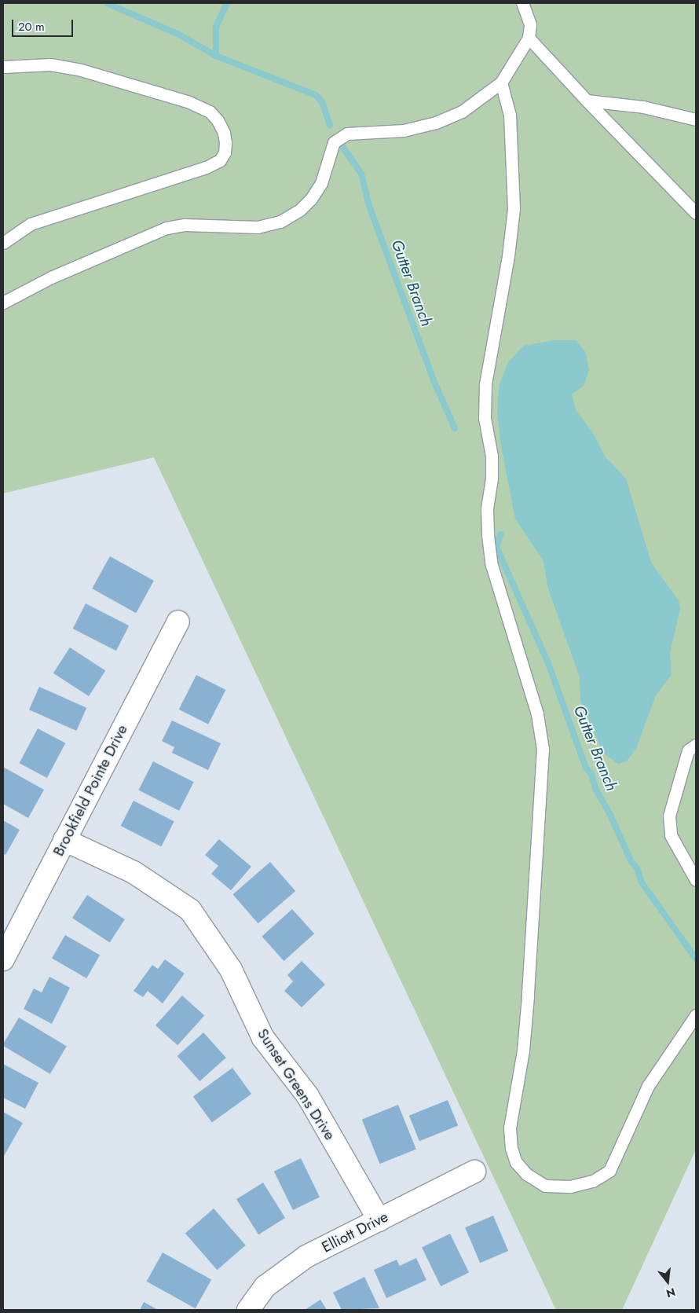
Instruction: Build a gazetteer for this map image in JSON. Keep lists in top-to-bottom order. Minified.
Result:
{"streets":{"street":["Brookfield Pointe Drive","Sunset Greens Drive","Elliott Drive"]},"crossings":[["Brookfield Pointe Drive","Sunset Greens Drive"],["Sunset Greens Drive","Elliott Drive"]],"water":["Gutter Branch"],"scale_bar":"20 m","north":"bottom"}
